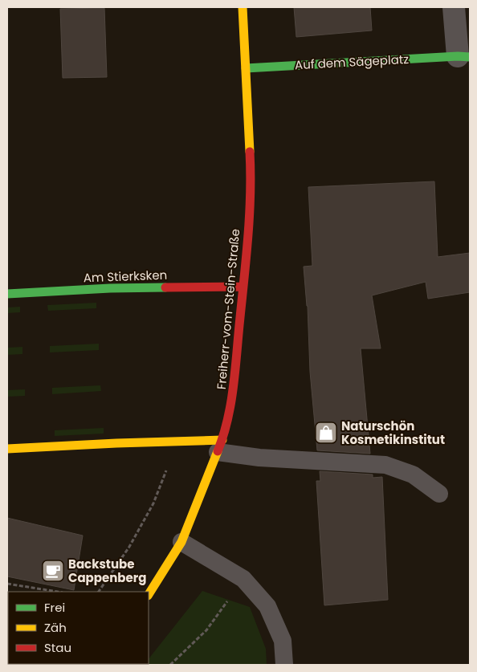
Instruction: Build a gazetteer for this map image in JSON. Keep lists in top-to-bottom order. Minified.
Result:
{"streets":{"street":["Auf dem Sägeplatz","Am Stierksken","Freiherr-vom-Stein-Straße"]},"crossings":[["Auf dem Sägeplatz","Freiherr-vom-Stein-Straße"],["Am Stierksken","Freiherr-vom-Stein-Straße"]],"places":{"shop":["Naturschön Kosmetikinstitut"],"cafe":["Backstube Cappenberg"]},"legend":["Frei","Zäh","Stau"]}
